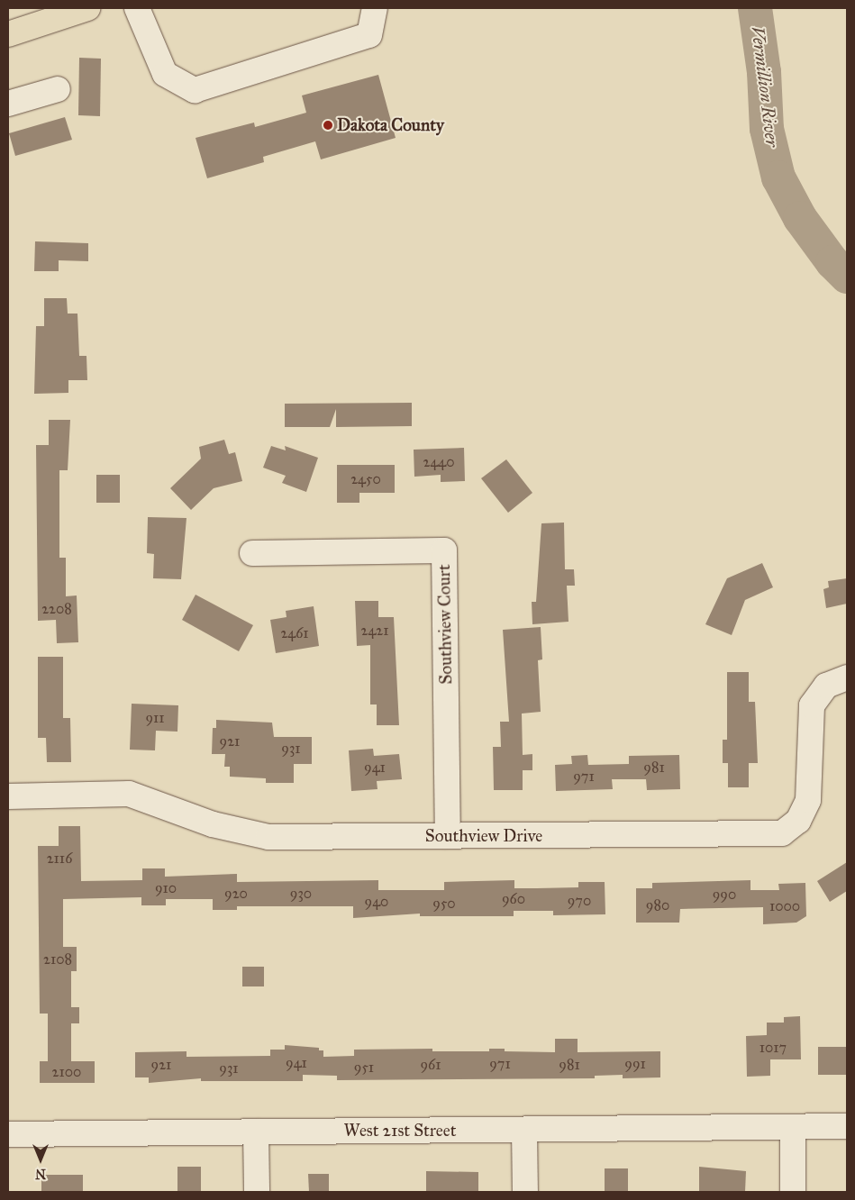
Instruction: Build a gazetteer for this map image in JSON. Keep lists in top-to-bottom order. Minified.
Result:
{"streets":{"street":["Southview Court","Southview Drive","West 21st Street"]},"crossings":[["Southview Court","Southview Drive"]],"water":["Vermillion River"],"places":["Dakota County"],"house_numbers":["2440","2450","2208","2421","2461","911","921","931","941","981","971","2116","910","920","930","990","960","970","940","950","980","1000","2108","1017","941","971","991","921","961","981","951","931","2100"],"north":"bottom"}
